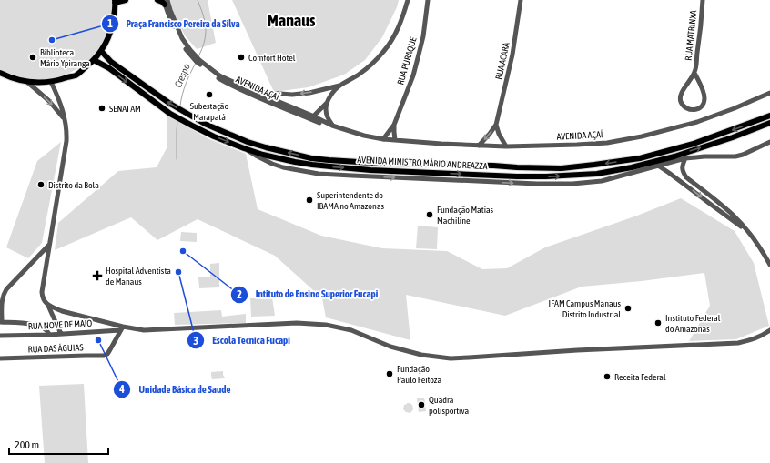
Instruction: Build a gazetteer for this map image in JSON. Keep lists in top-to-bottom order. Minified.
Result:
{"streets":{"main road":["AVENIDA MINISTRO MÁRIO ANDREAZZA"],"street":["RUA MATRINXA","RUA PURAQUE","RUA ACARA","AVENIDA AÇAÍ","RUA NOVE DE MAIO","RUA DAS ÁGUIAS"]},"crossings":[["RUA PURAQUE","AVENIDA AÇAÍ"],["RUA ACARA","AVENIDA AÇAÍ"],["RUA NOVE DE MAIO","RUA DAS ÁGUIAS"]],"districts":["Manaus"],"water":["Crespo"],"places":{"other":["Praça Francisco Pereira da Silva","Biblioteca Mário Ypiranga","Comfort Hotel","Subestação Marapatá","SENAI AM","Distrito da Bola","Superintendente do IBAMA no Amazonas","Fundação Matias Machiline","Intituto de Ensino Superior Fucapi","Escola Tecnica Fucapi","IFAM Campus Manaus Distrito Industrial","Instituto Federal do Amazonas","Unidade Básica de Saude","Fundação Paulo Feitoza","Receita Federal","Quadra polisportiva"],"health":["Hospital Adventista de Manaus"]},"scale_bar":"200 m"}
